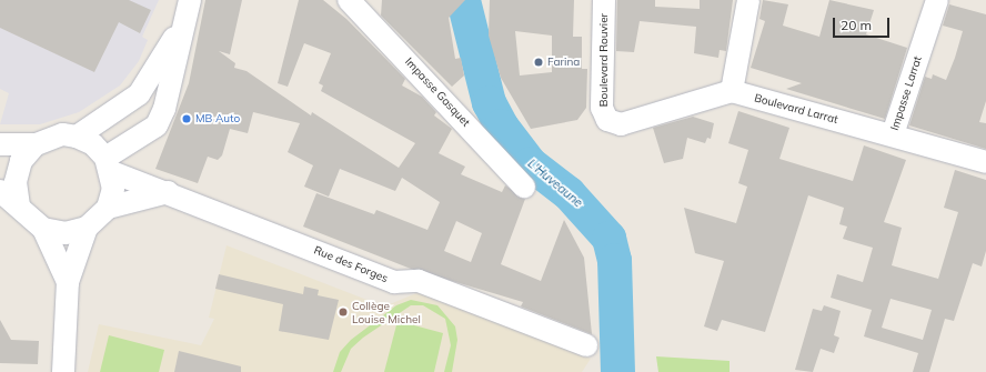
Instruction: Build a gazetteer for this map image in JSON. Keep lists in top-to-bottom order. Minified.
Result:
{"streets":{"street":["Boulevard Rouvier","Impasse Gasquet","Impasse Larrat","Boulevard Larrat","Rue des Forges"]},"crossings":[["Boulevard Rouvier","Boulevard Larrat"],["Impasse Larrat","Boulevard Larrat"]],"water":["L'Huveaune"],"places":["Farina","MB Auto","Collège Louise Michel"],"scale_bar":"20 m"}
